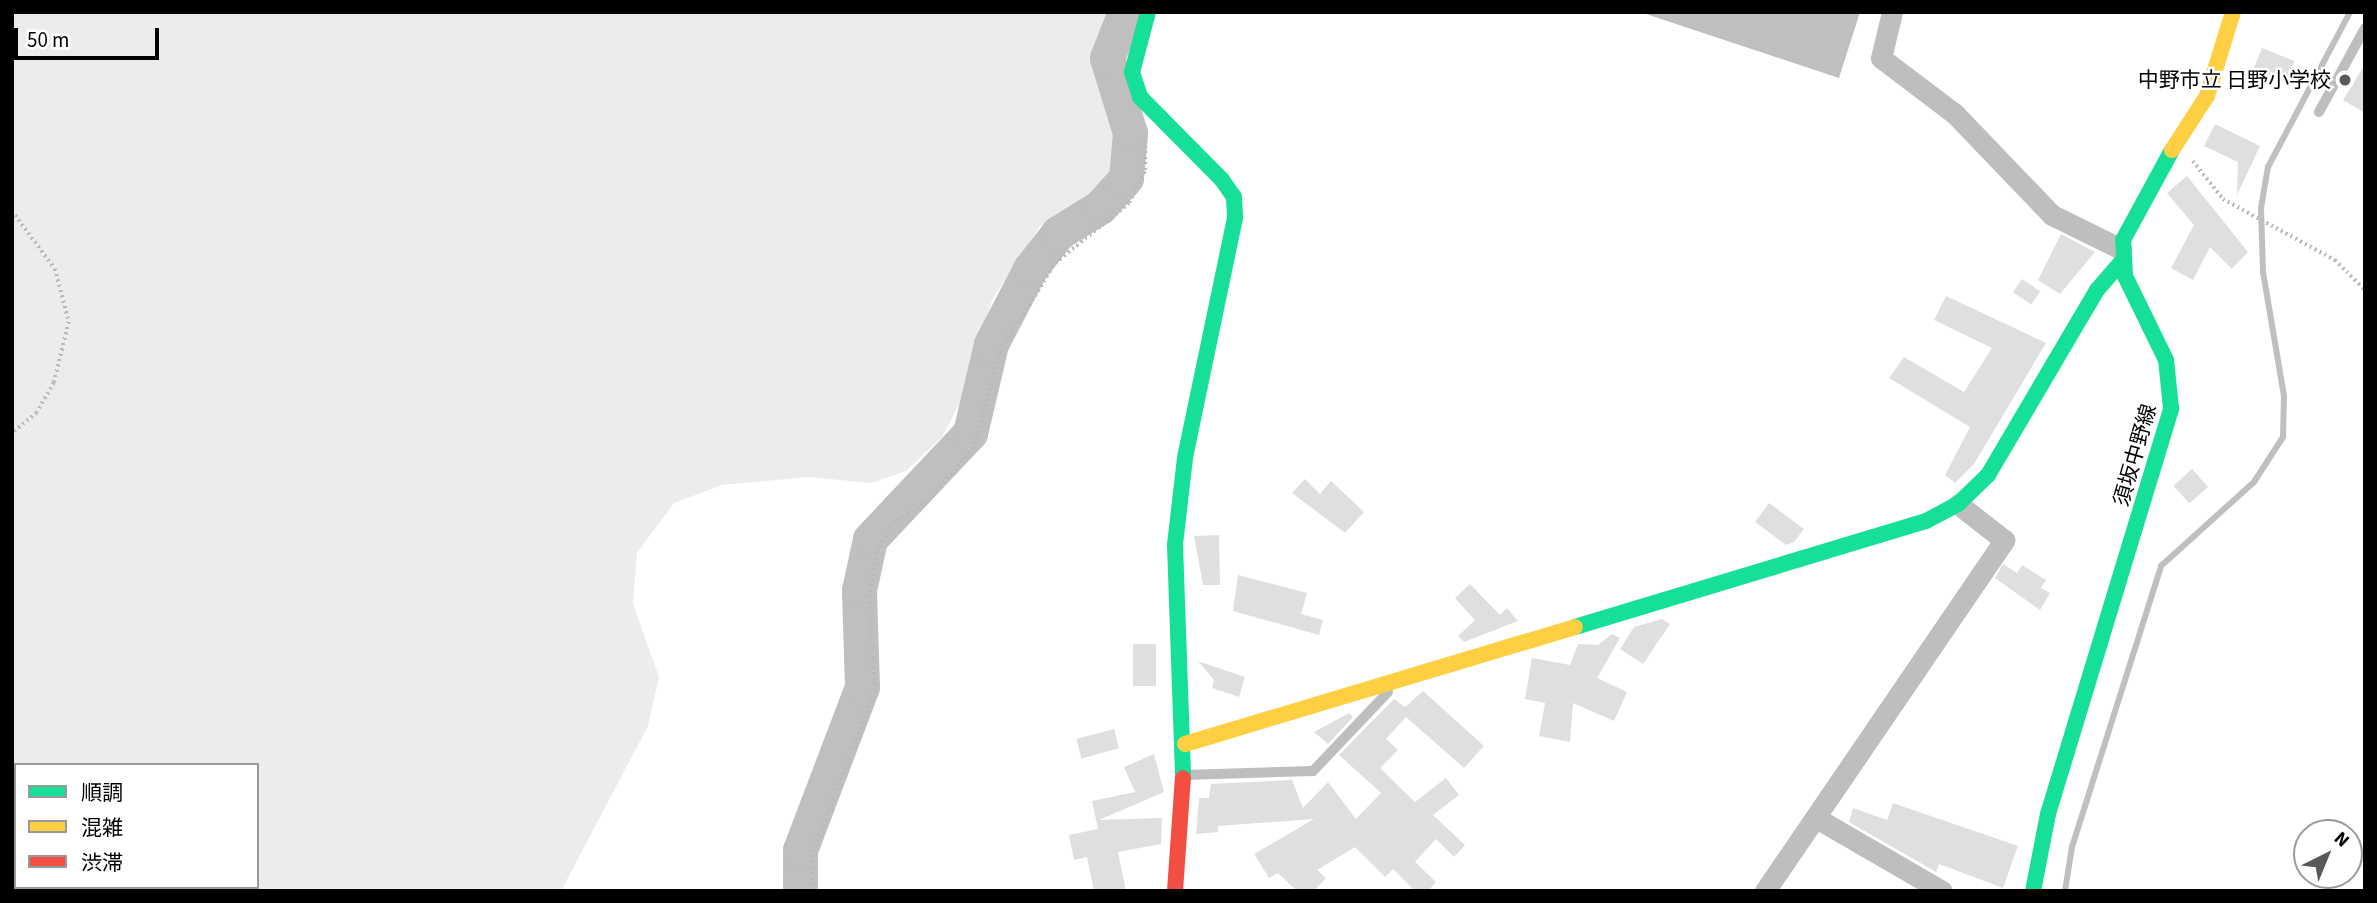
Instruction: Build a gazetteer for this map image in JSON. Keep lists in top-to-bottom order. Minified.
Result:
{"streets":{"street":["須坂中野線"]},"places":["中野市立 日野小学校"],"legend":["順調","混雑","渋滞"],"scale_bar":"50 m","north":"top right"}
